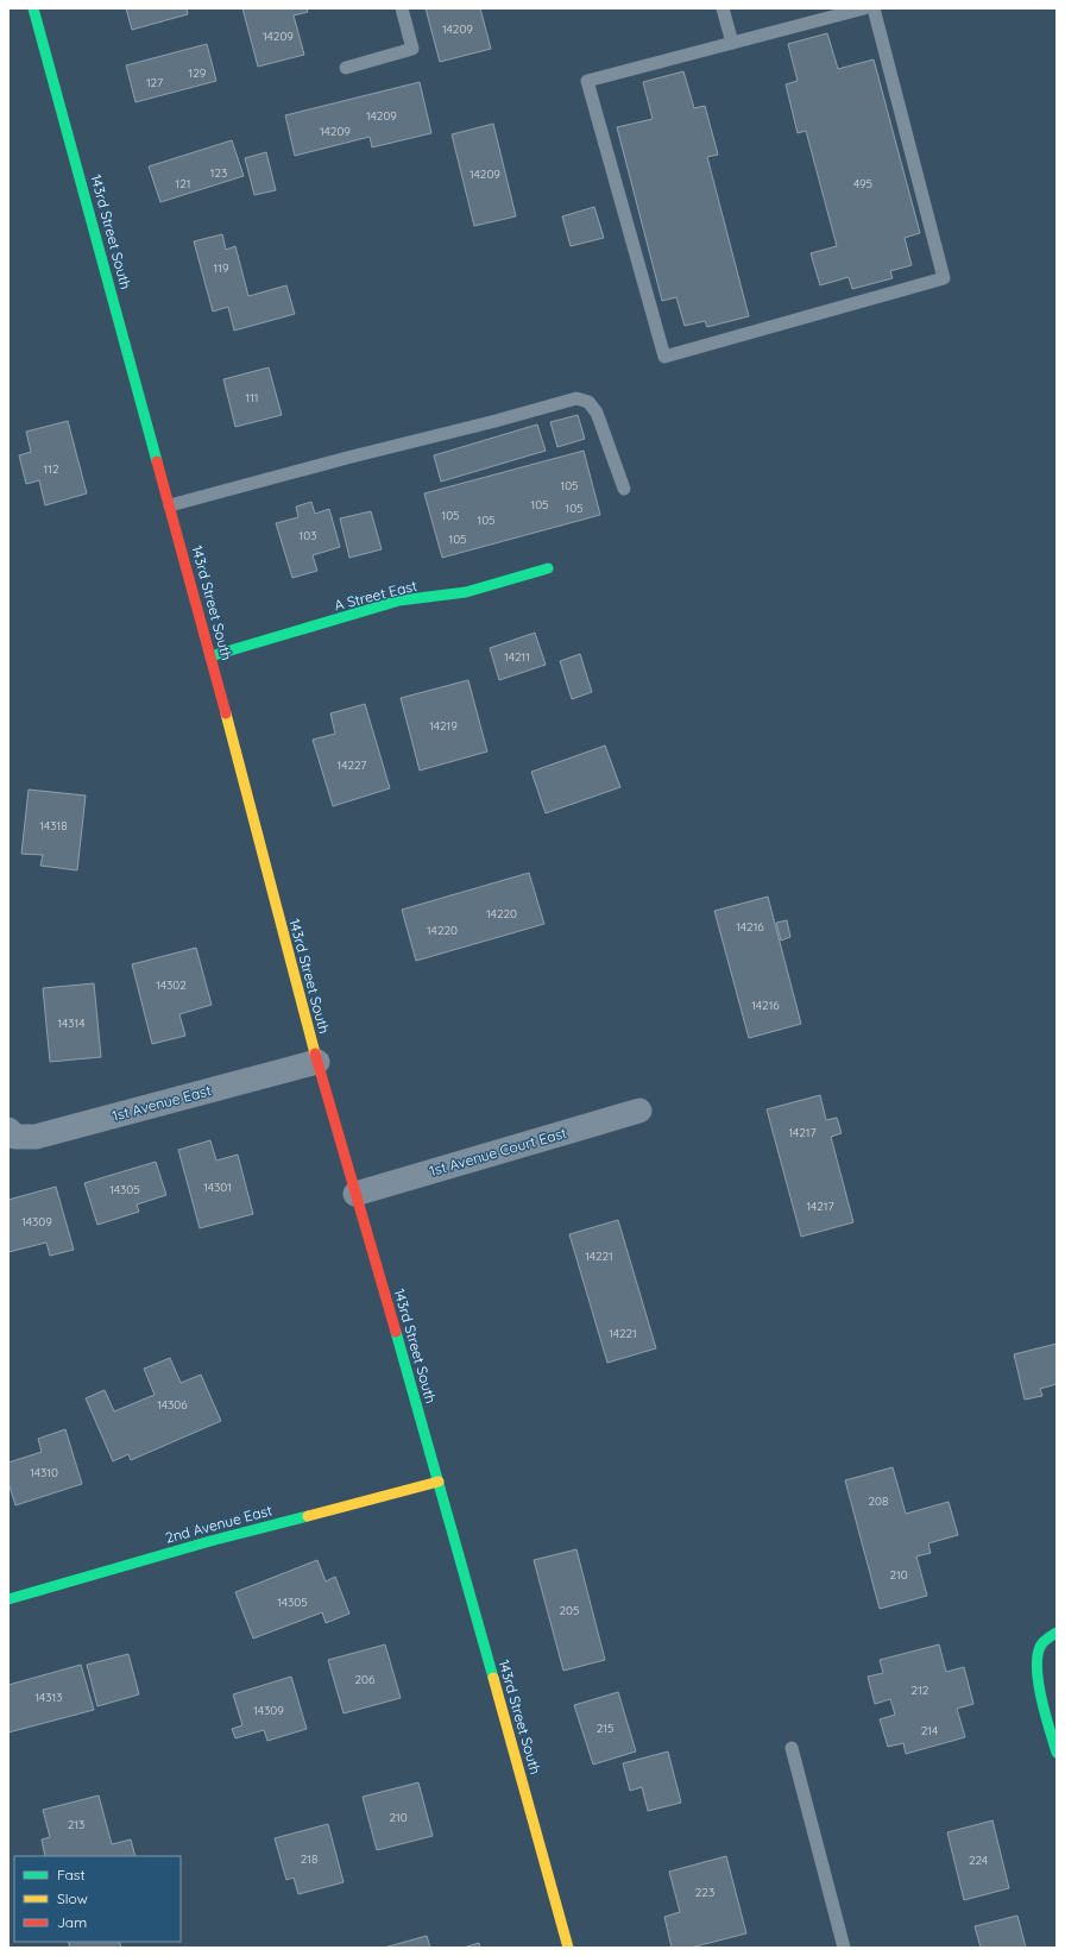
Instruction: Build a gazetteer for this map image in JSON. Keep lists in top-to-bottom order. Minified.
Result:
{"streets":{"street":["143rd Street South","A Street East","1st Avenue East","1st Avenue Court East","2nd Avenue East"]},"crossings":[["143rd Street South","A Street East"],["143rd Street South","1st Avenue East"],["143rd Street South","1st Avenue Court East"],["143rd Street South","2nd Avenue East"]],"house_numbers":["14209","14209","129","127","14209","14209","123","14209","121","495","119","111","112","105","105","105","105","105","103","105","14211","14219","14227","14318","14220","14216","14220","14302","14216","14314","14217","14301","14305","14217","14309","14221","14221","14306","14310","208","210","14305","205","206","212","14313","14309","215","214","210","213","218","224","223"],"legend":["Fast","Slow","Jam"]}
